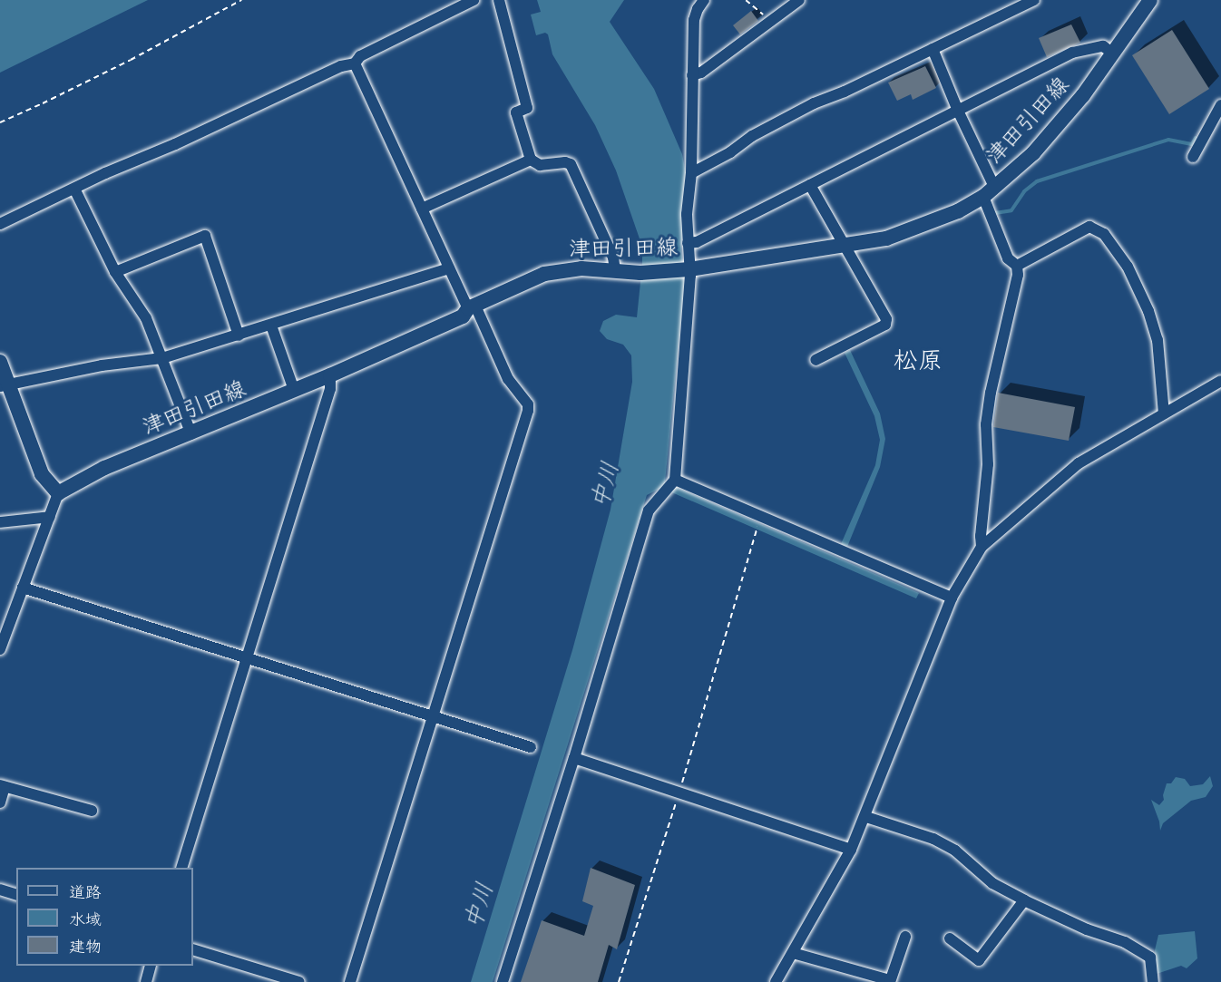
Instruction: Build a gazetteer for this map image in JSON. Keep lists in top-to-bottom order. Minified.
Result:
{"streets":{"main road":["津田引田線"]},"districts":["松原"],"water":["中川"],"legend":["道路","水域","建物"]}
